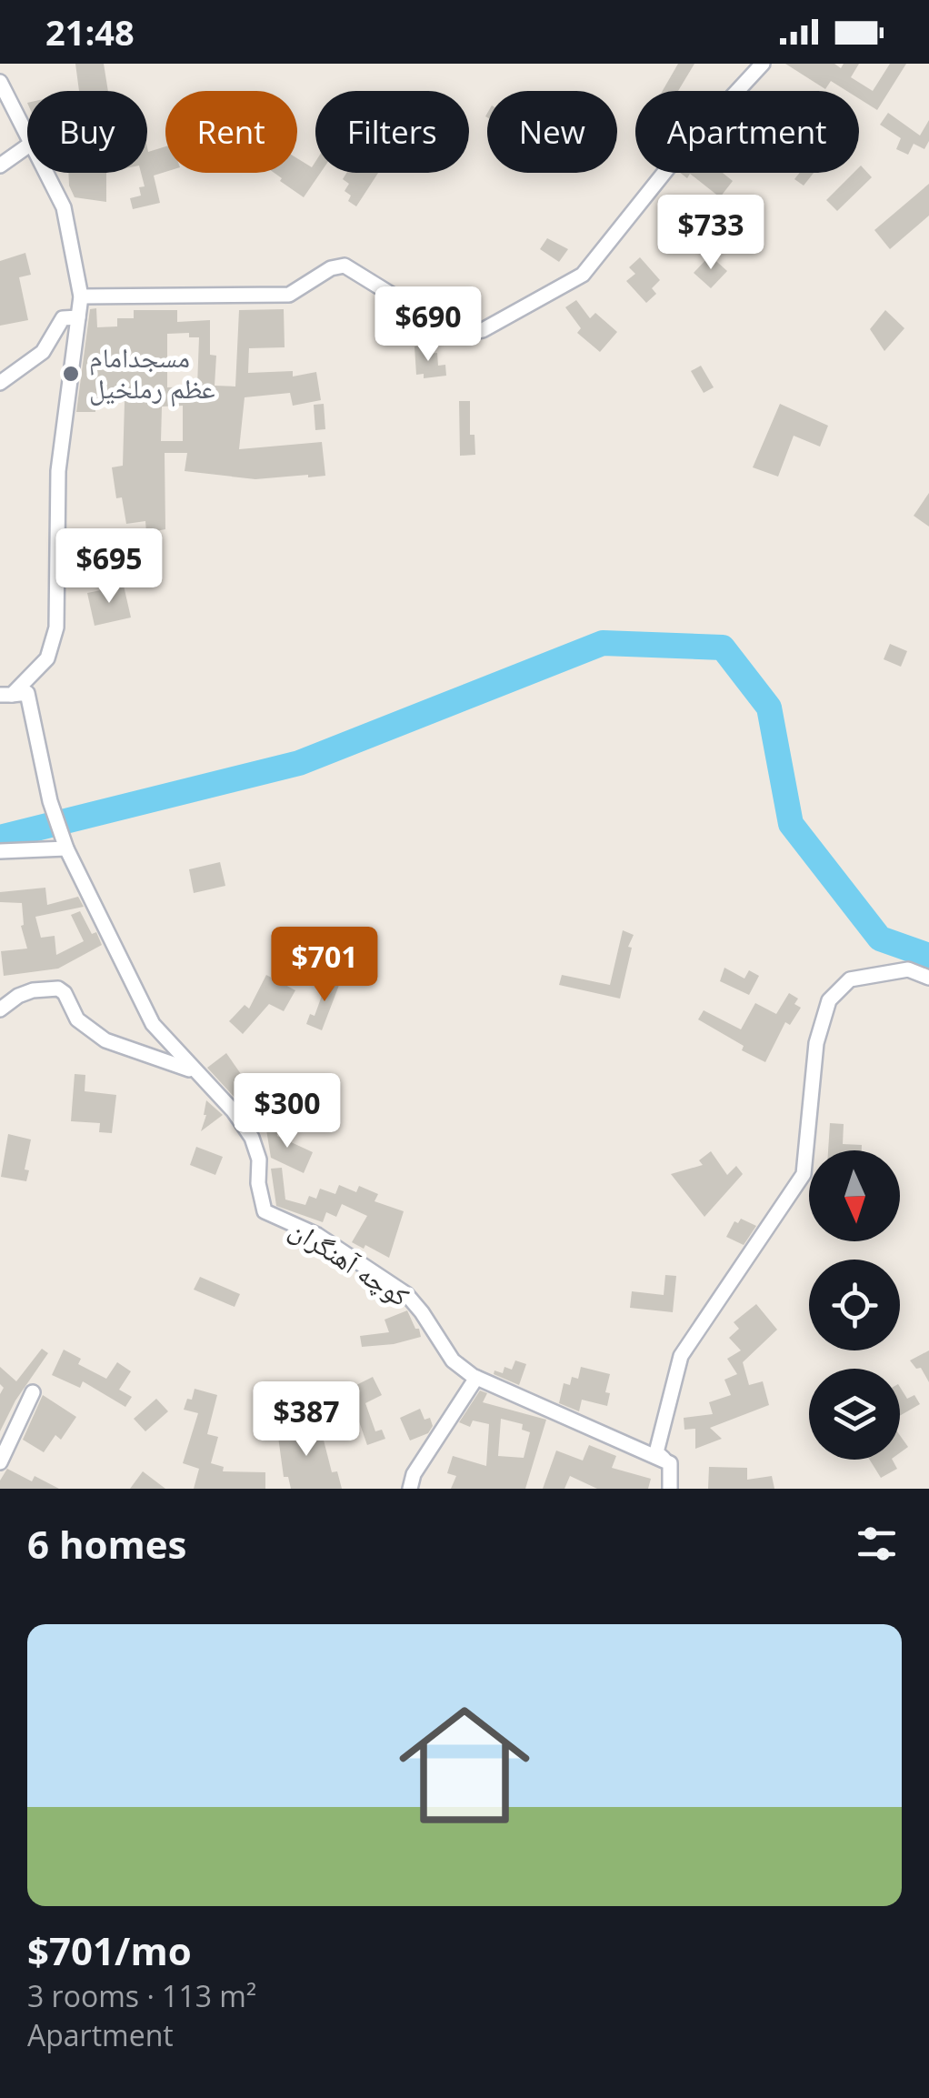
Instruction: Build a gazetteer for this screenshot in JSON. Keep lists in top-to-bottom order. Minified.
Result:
{"streets":{"street":["کوچه آهنگران"]},"places":["مسجدامام عظم رملخیل"],"north":"bottom","page":{"status":"21:48","chip":["Buy","Rent","Filters","New","Apartment"],"price":["$733","$690","$695","$701","$300","$387"],"heading":"6 homes","list":[{"name":"$701/mo","note":"3 rooms · 113 m² · Apartment"}]}}
